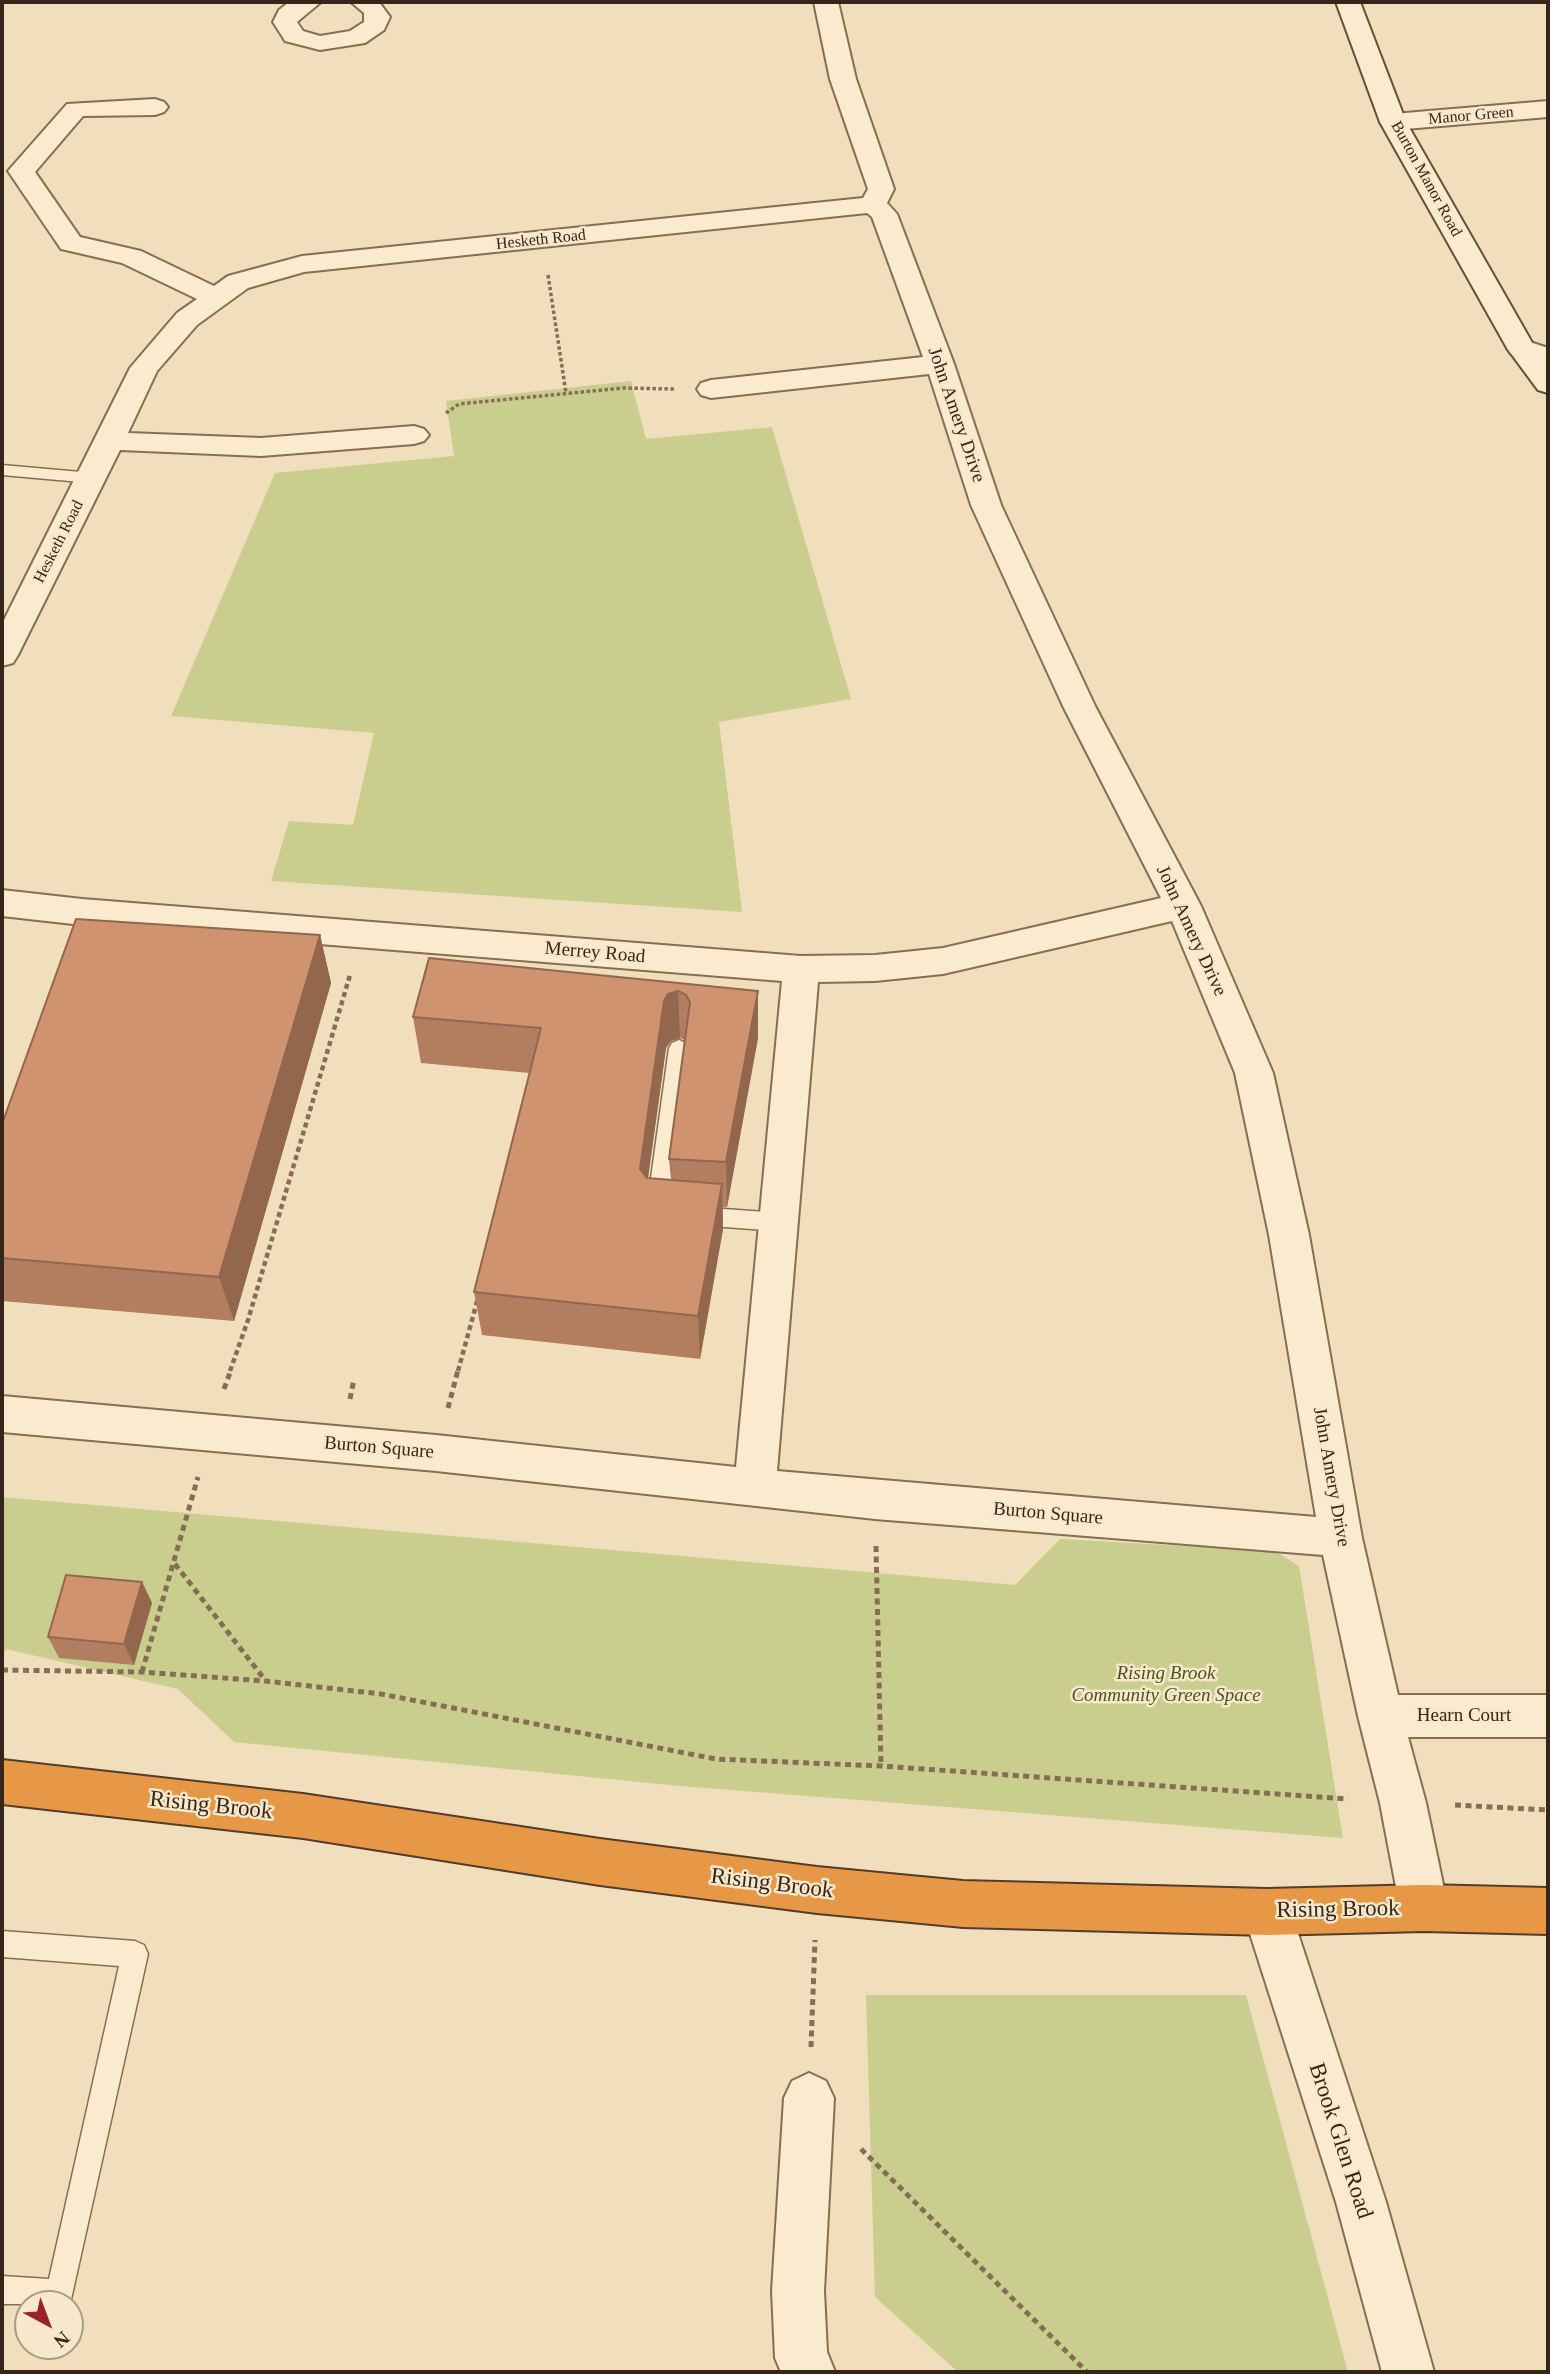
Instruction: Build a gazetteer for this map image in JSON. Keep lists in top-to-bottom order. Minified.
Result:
{"streets":{"highway":["Rising Brook"],"street":["Manor Green","Burton Manor Road","Hesketh Road","John Amery Drive","Merrey Road","Burton Square","Hearn Court","Brook Glen Road"]},"crossings":[["Manor Green","Burton Manor Road"],["Hesketh Road","John Amery Drive"],["John Amery Drive","Merrey Road"],["John Amery Drive","Burton Square"],["John Amery Drive","Hearn Court"],["John Amery Drive","Rising Brook"],["Rising Brook","Brook Glen Road"]],"parks":["Rising Brook Community Green Space"],"north":"bottom right"}
